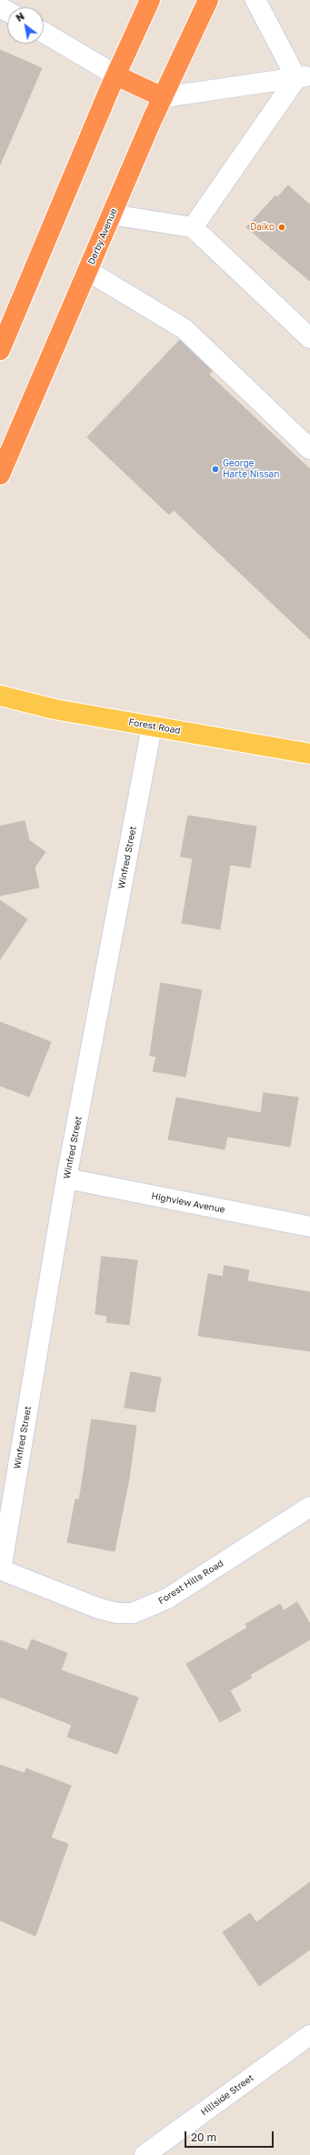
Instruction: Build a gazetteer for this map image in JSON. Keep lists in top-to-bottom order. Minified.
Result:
{"streets":{"highway":["Derby Avenue"],"main road":["Forest Road"],"street":["Winfred Street","Highview Avenue","Forest Hills Road","Hillside Street"]},"crossings":[["Forest Road","Winfred Street"],["Winfred Street","Highview Avenue"],["Winfred Street","Forest Hills Road"]],"places":["Daiko","George Harte Nissan"],"scale_bar":"20 m","north":"top left"}
